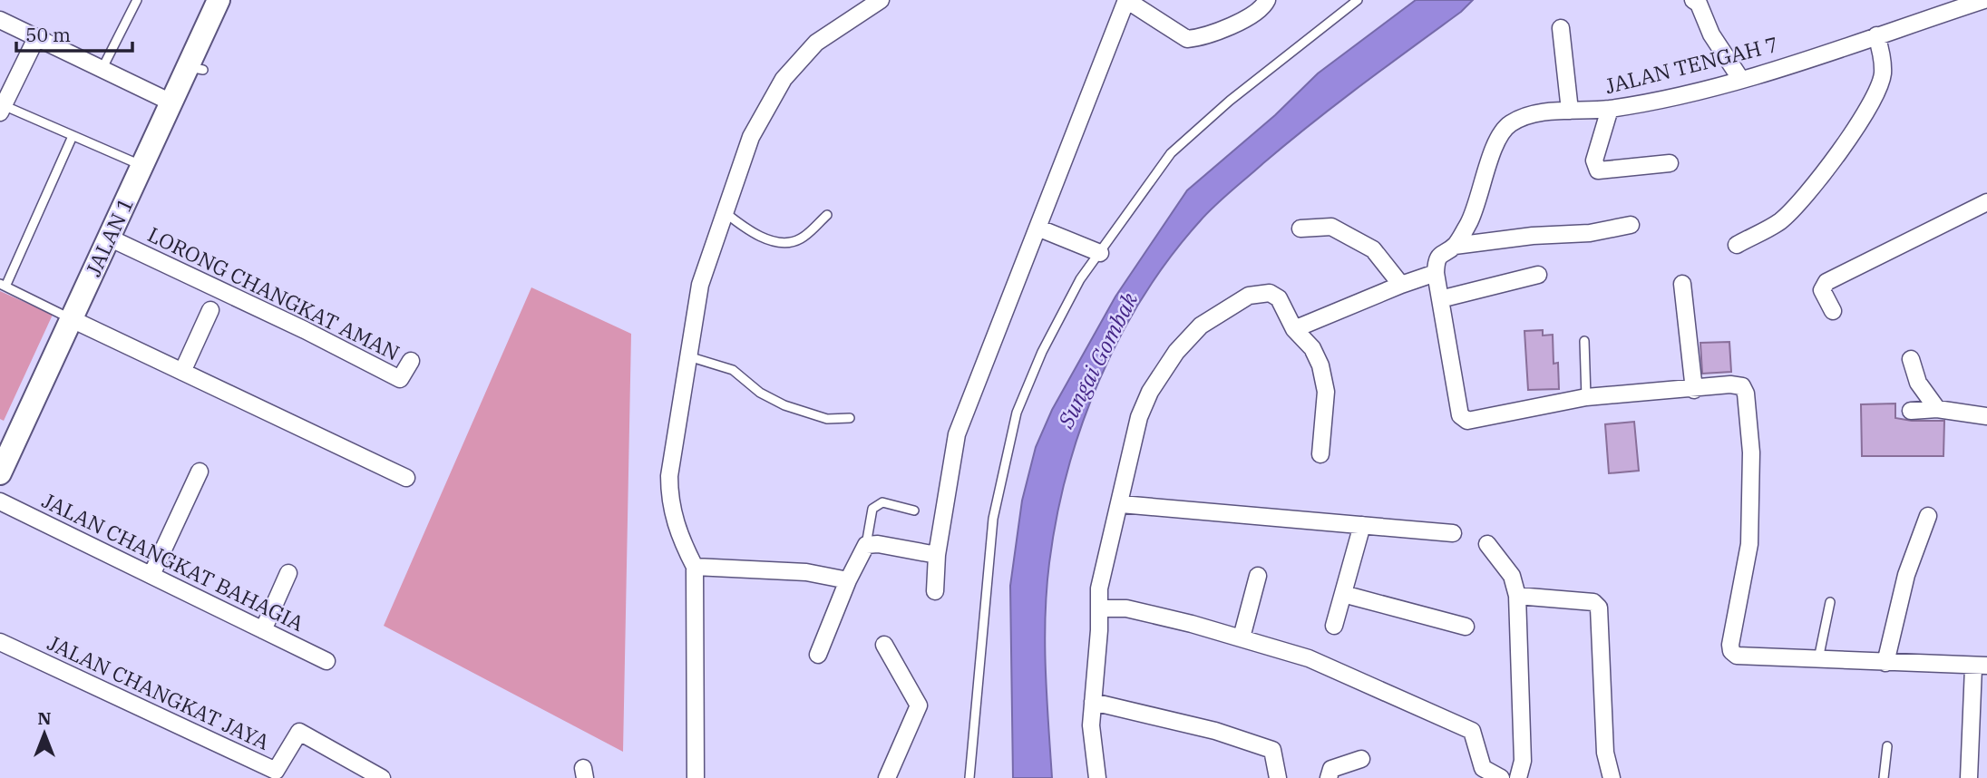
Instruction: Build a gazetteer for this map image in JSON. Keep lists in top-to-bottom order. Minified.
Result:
{"streets":{"street":["JALAN TENGAH 7","JALAN 1","LORONG CHANGKAT AMAN","JALAN CHANGKAT BAHAGIA","JALAN CHANGKAT JAYA"]},"crossings":[["JALAN 1","LORONG CHANGKAT AMAN"]],"water":["Sungai Gombak"],"scale_bar":"50 m","north":"top"}
